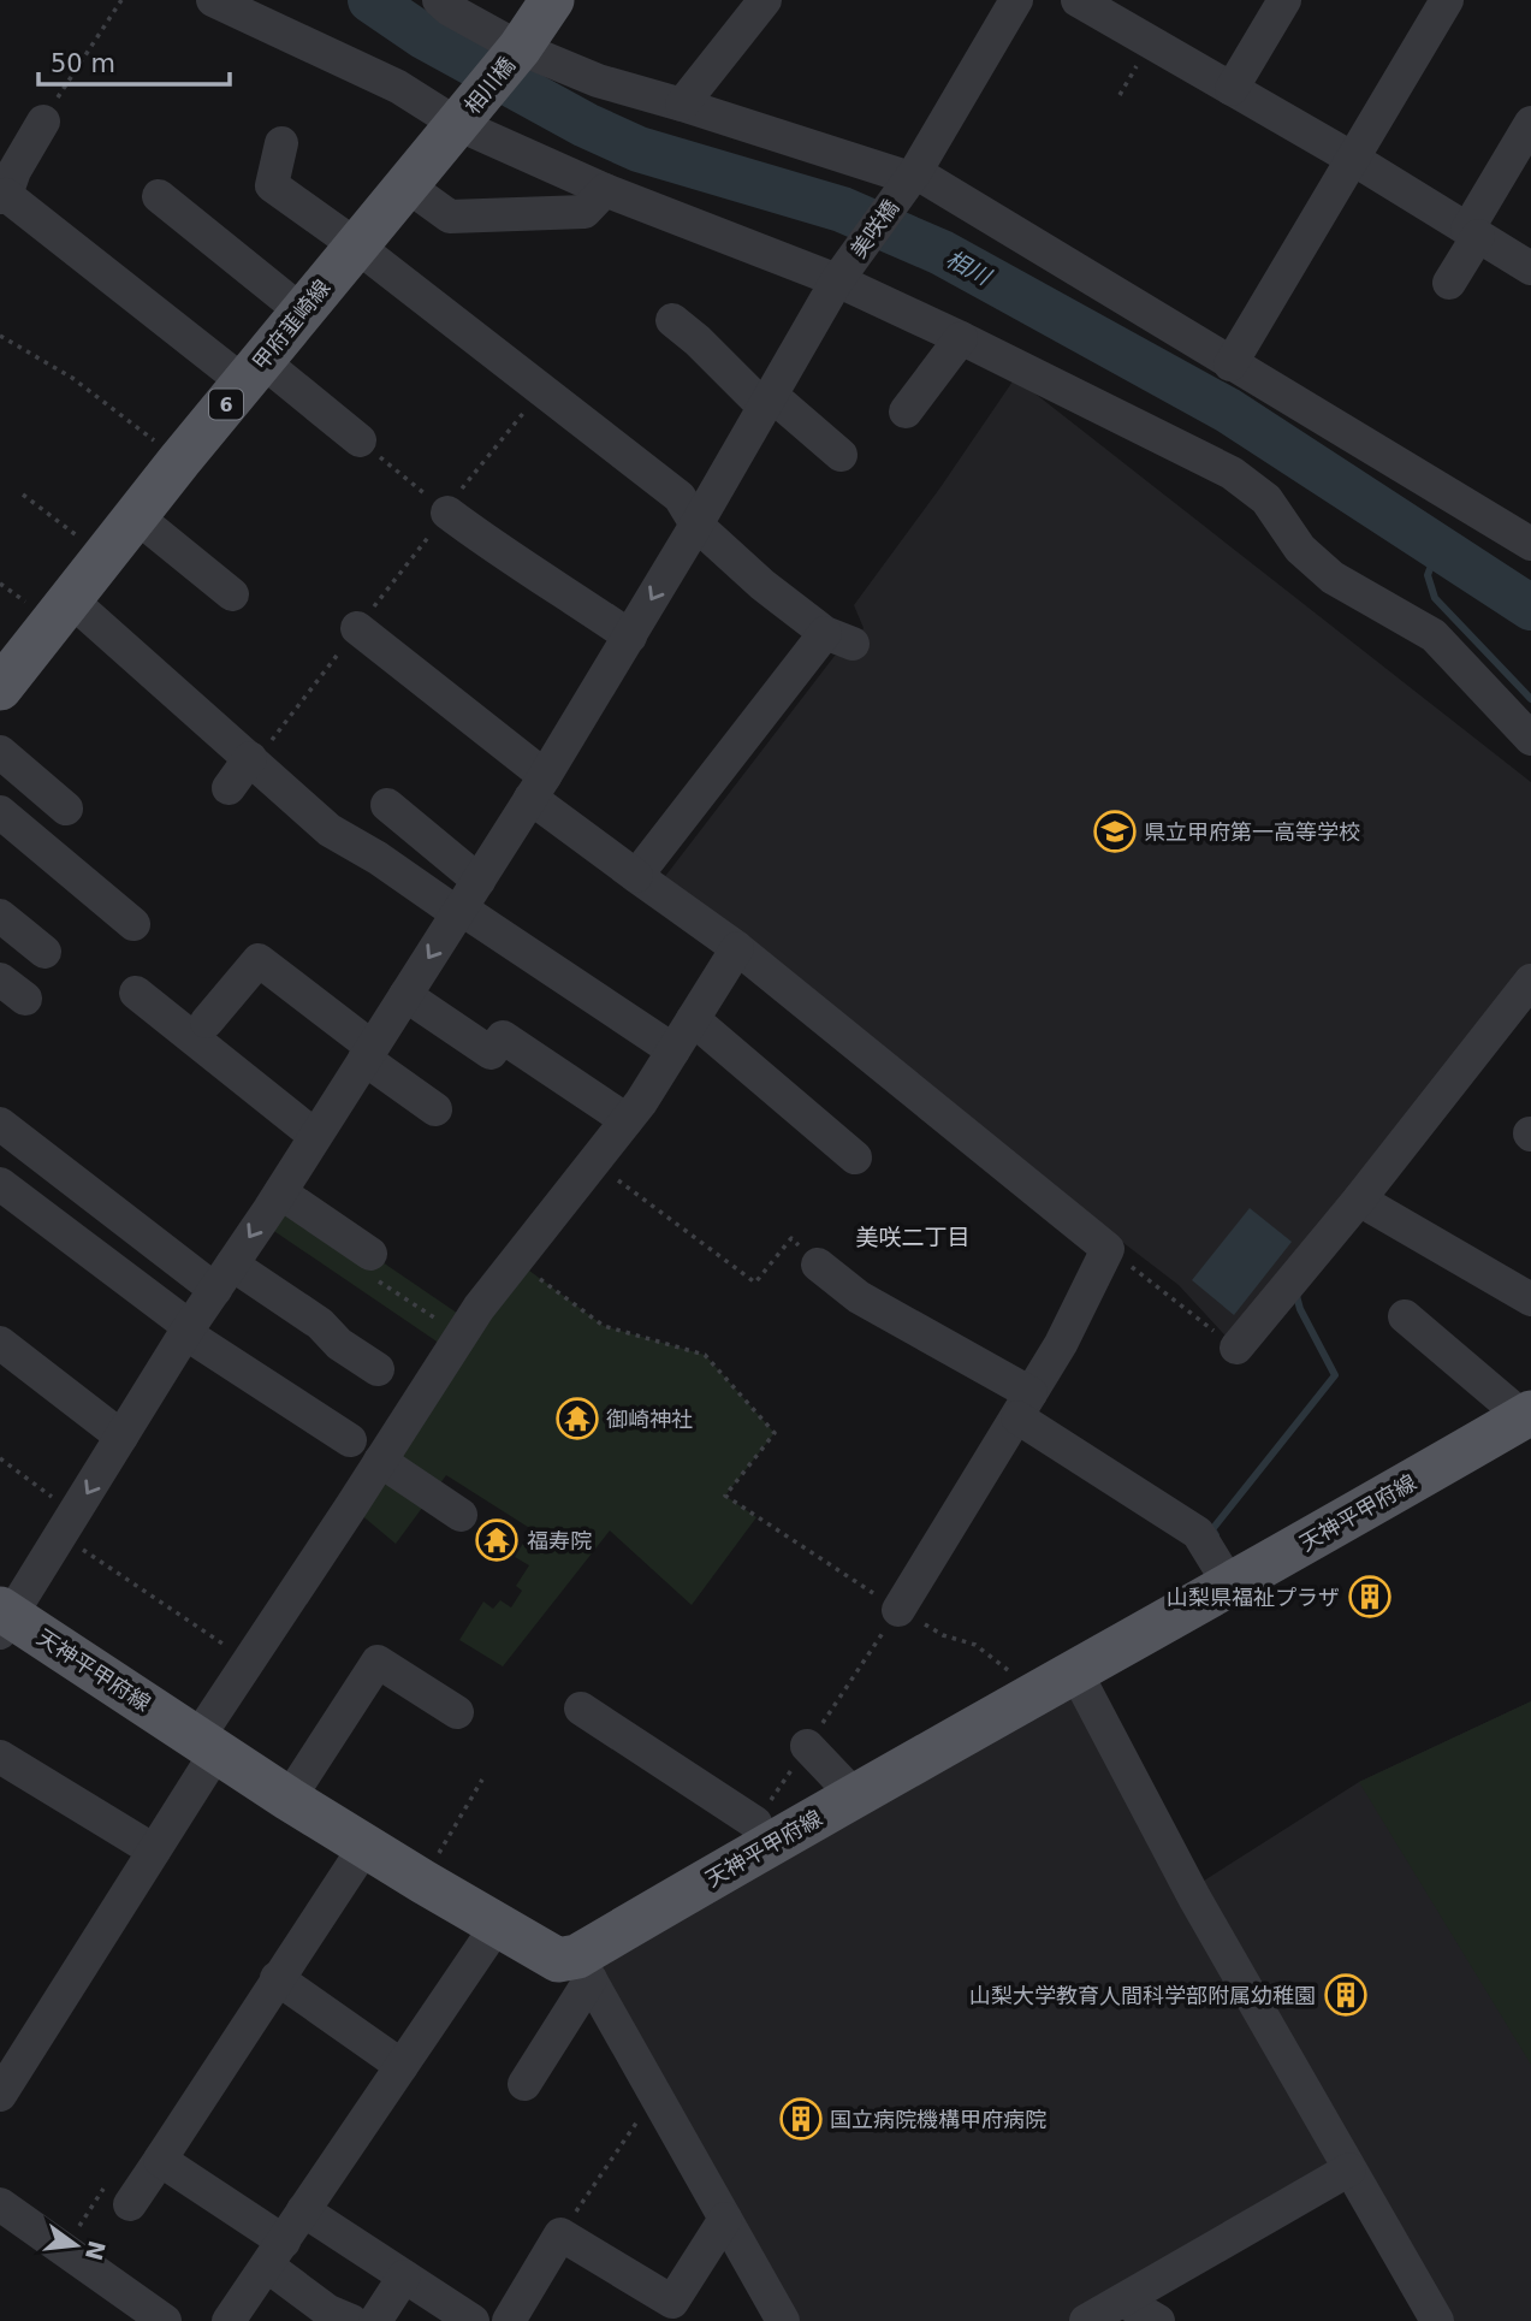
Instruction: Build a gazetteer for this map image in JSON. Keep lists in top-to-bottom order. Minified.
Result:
{"streets":{"main road":["相川橋","甲府韮崎線","6","天神平甲府線"],"street":["美咲橋"]},"crossings":[["相川橋","甲府韮崎線"],["相川橋","6"],["美咲橋","天神平甲府線"]],"districts":["美咲二丁目"],"water":["相川"],"places":{"school or university":["県立甲府第一高等学校"],"temple":["御崎神社","福寿院"],"building":["山梨県福祉プラザ","山梨大学教育人間科学部附属幼稚園","国立病院機構甲府病院"]},"scale_bar":"50 m","north":"right"}
